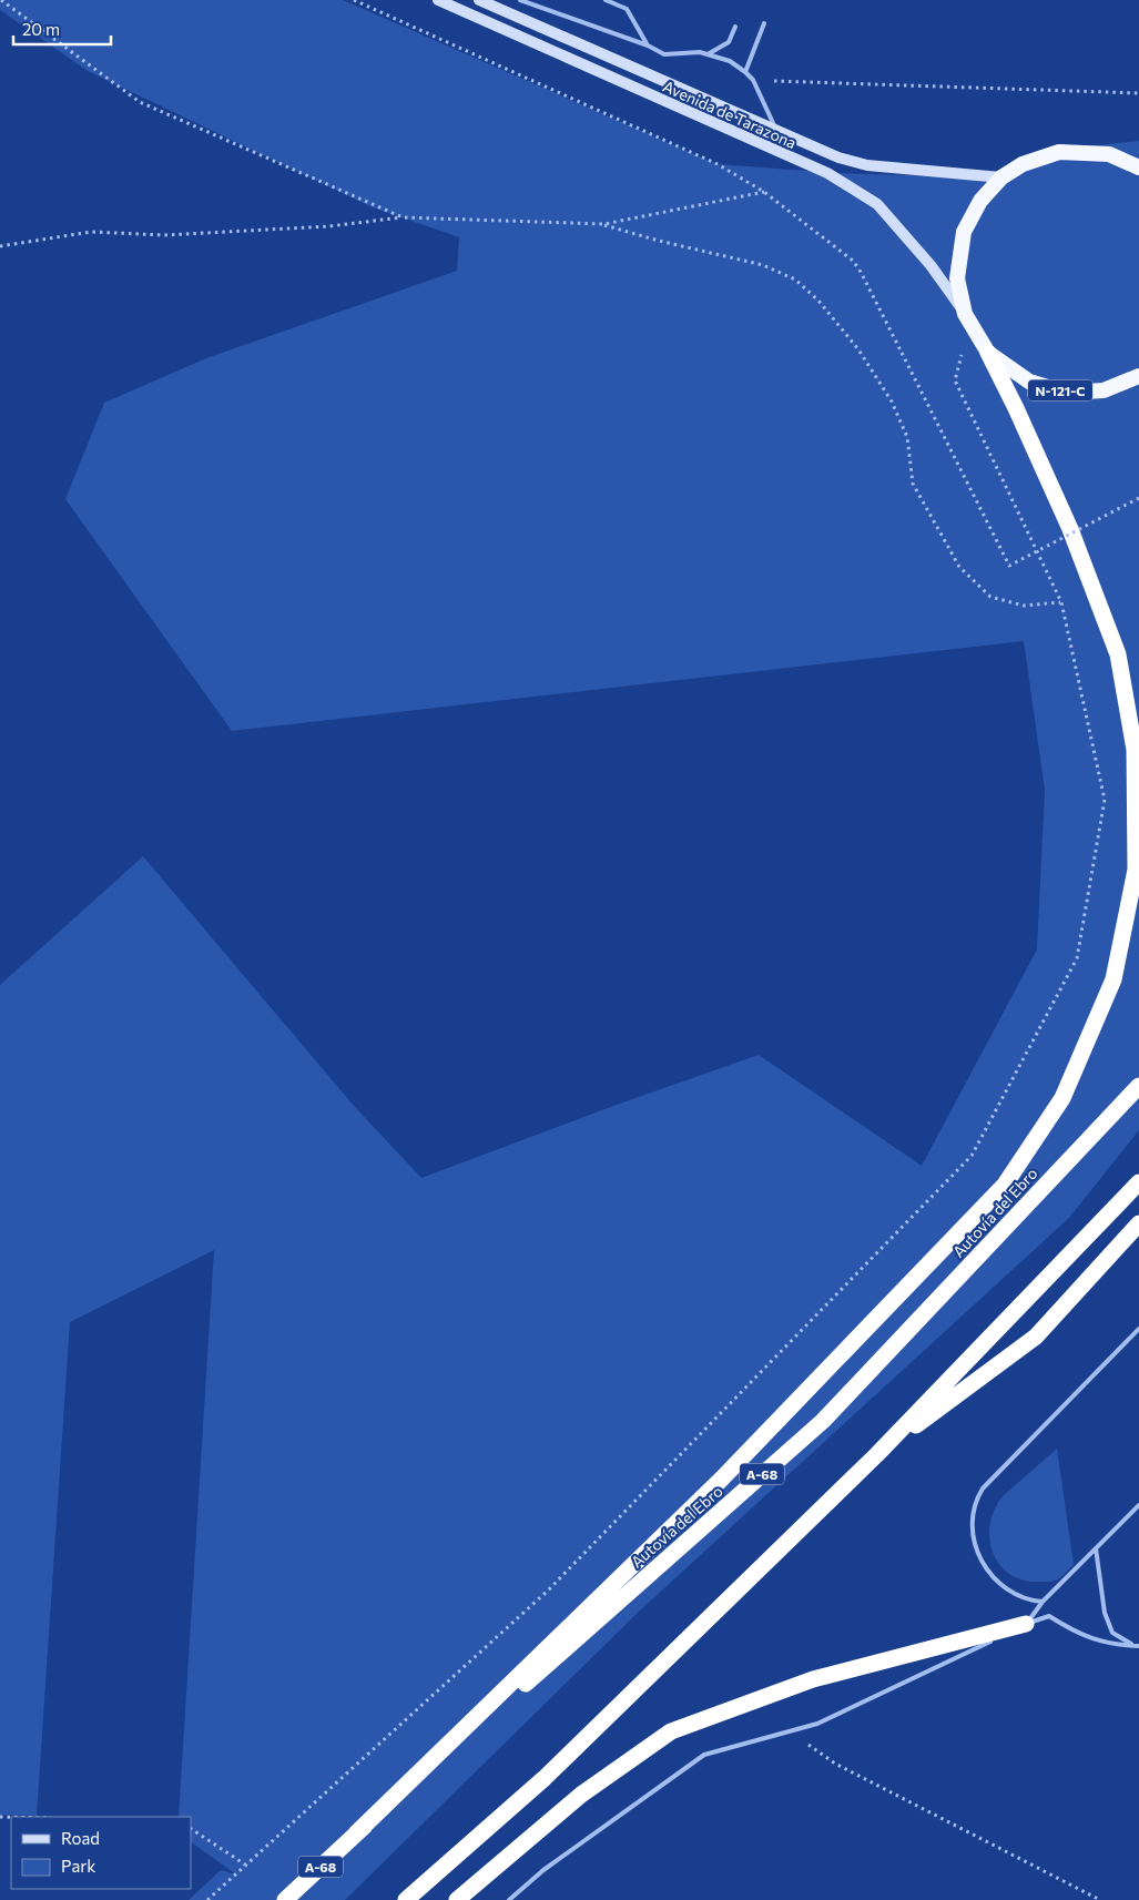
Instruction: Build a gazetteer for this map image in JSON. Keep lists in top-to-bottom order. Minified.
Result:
{"streets":{"highway":["N-121-C","Autovía del Ebro","A-68"],"main road":["Avenida de Tarazona"]},"crossings":[["Avenida de Tarazona","N-121-C"]],"legend":["Road","Park"],"scale_bar":"20 m"}
